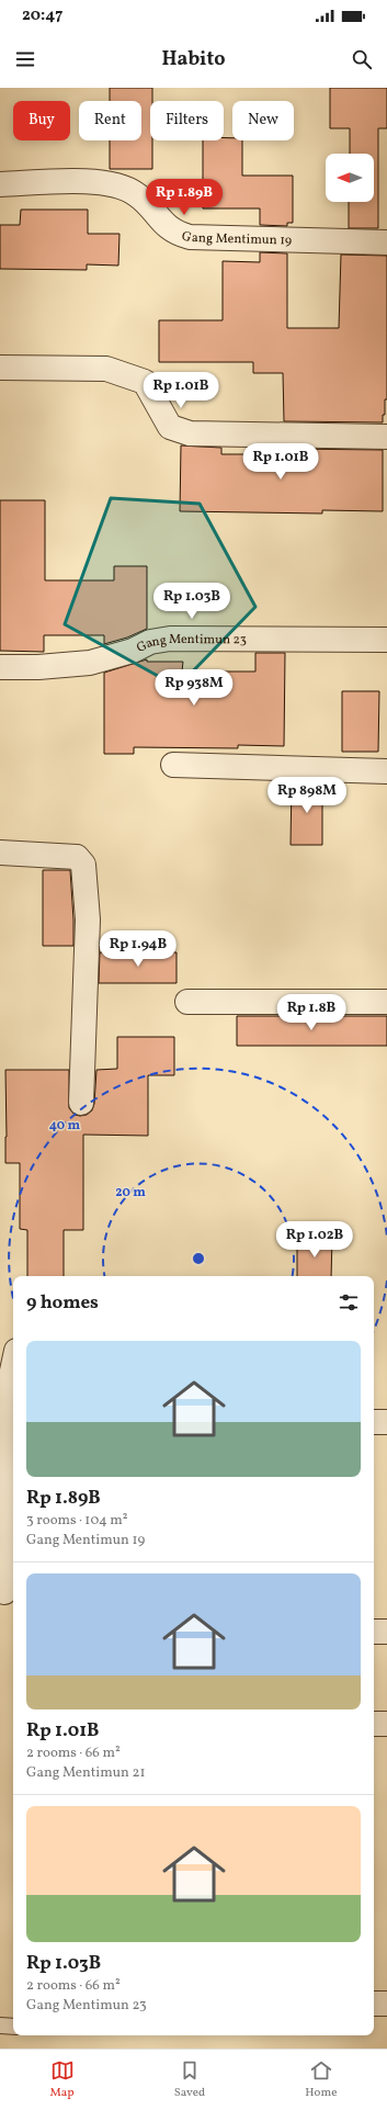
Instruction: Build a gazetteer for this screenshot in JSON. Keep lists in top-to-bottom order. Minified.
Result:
{"streets":{"street":["Gang Mentimun 19","Gang Mentimun 23"]},"north":"left","page":{"status":"20:47","header":"Habito","chip":["Buy","Rent","Filters","New"],"price":["Rp 1.89B","Rp 1.01B","Rp 1.01B","Rp 1.03B","Rp 938M","Rp 898M","Rp 1.94B","Rp 1.8B","Rp 1.02B"],"heading":"9 homes","list":[{"name":"Rp 1.89B","note":"3 rooms · 104 m² · Gang Mentimun 19"},{"name":"Rp 1.01B","note":"2 rooms · 66 m² · Gang Mentimun 21"},{"name":"Rp 1.03B","note":"2 rooms · 66 m² · Gang Mentimun 23"}],"tabs":["Map","Saved","Home"]},"rings":["40 m","20 m"]}
